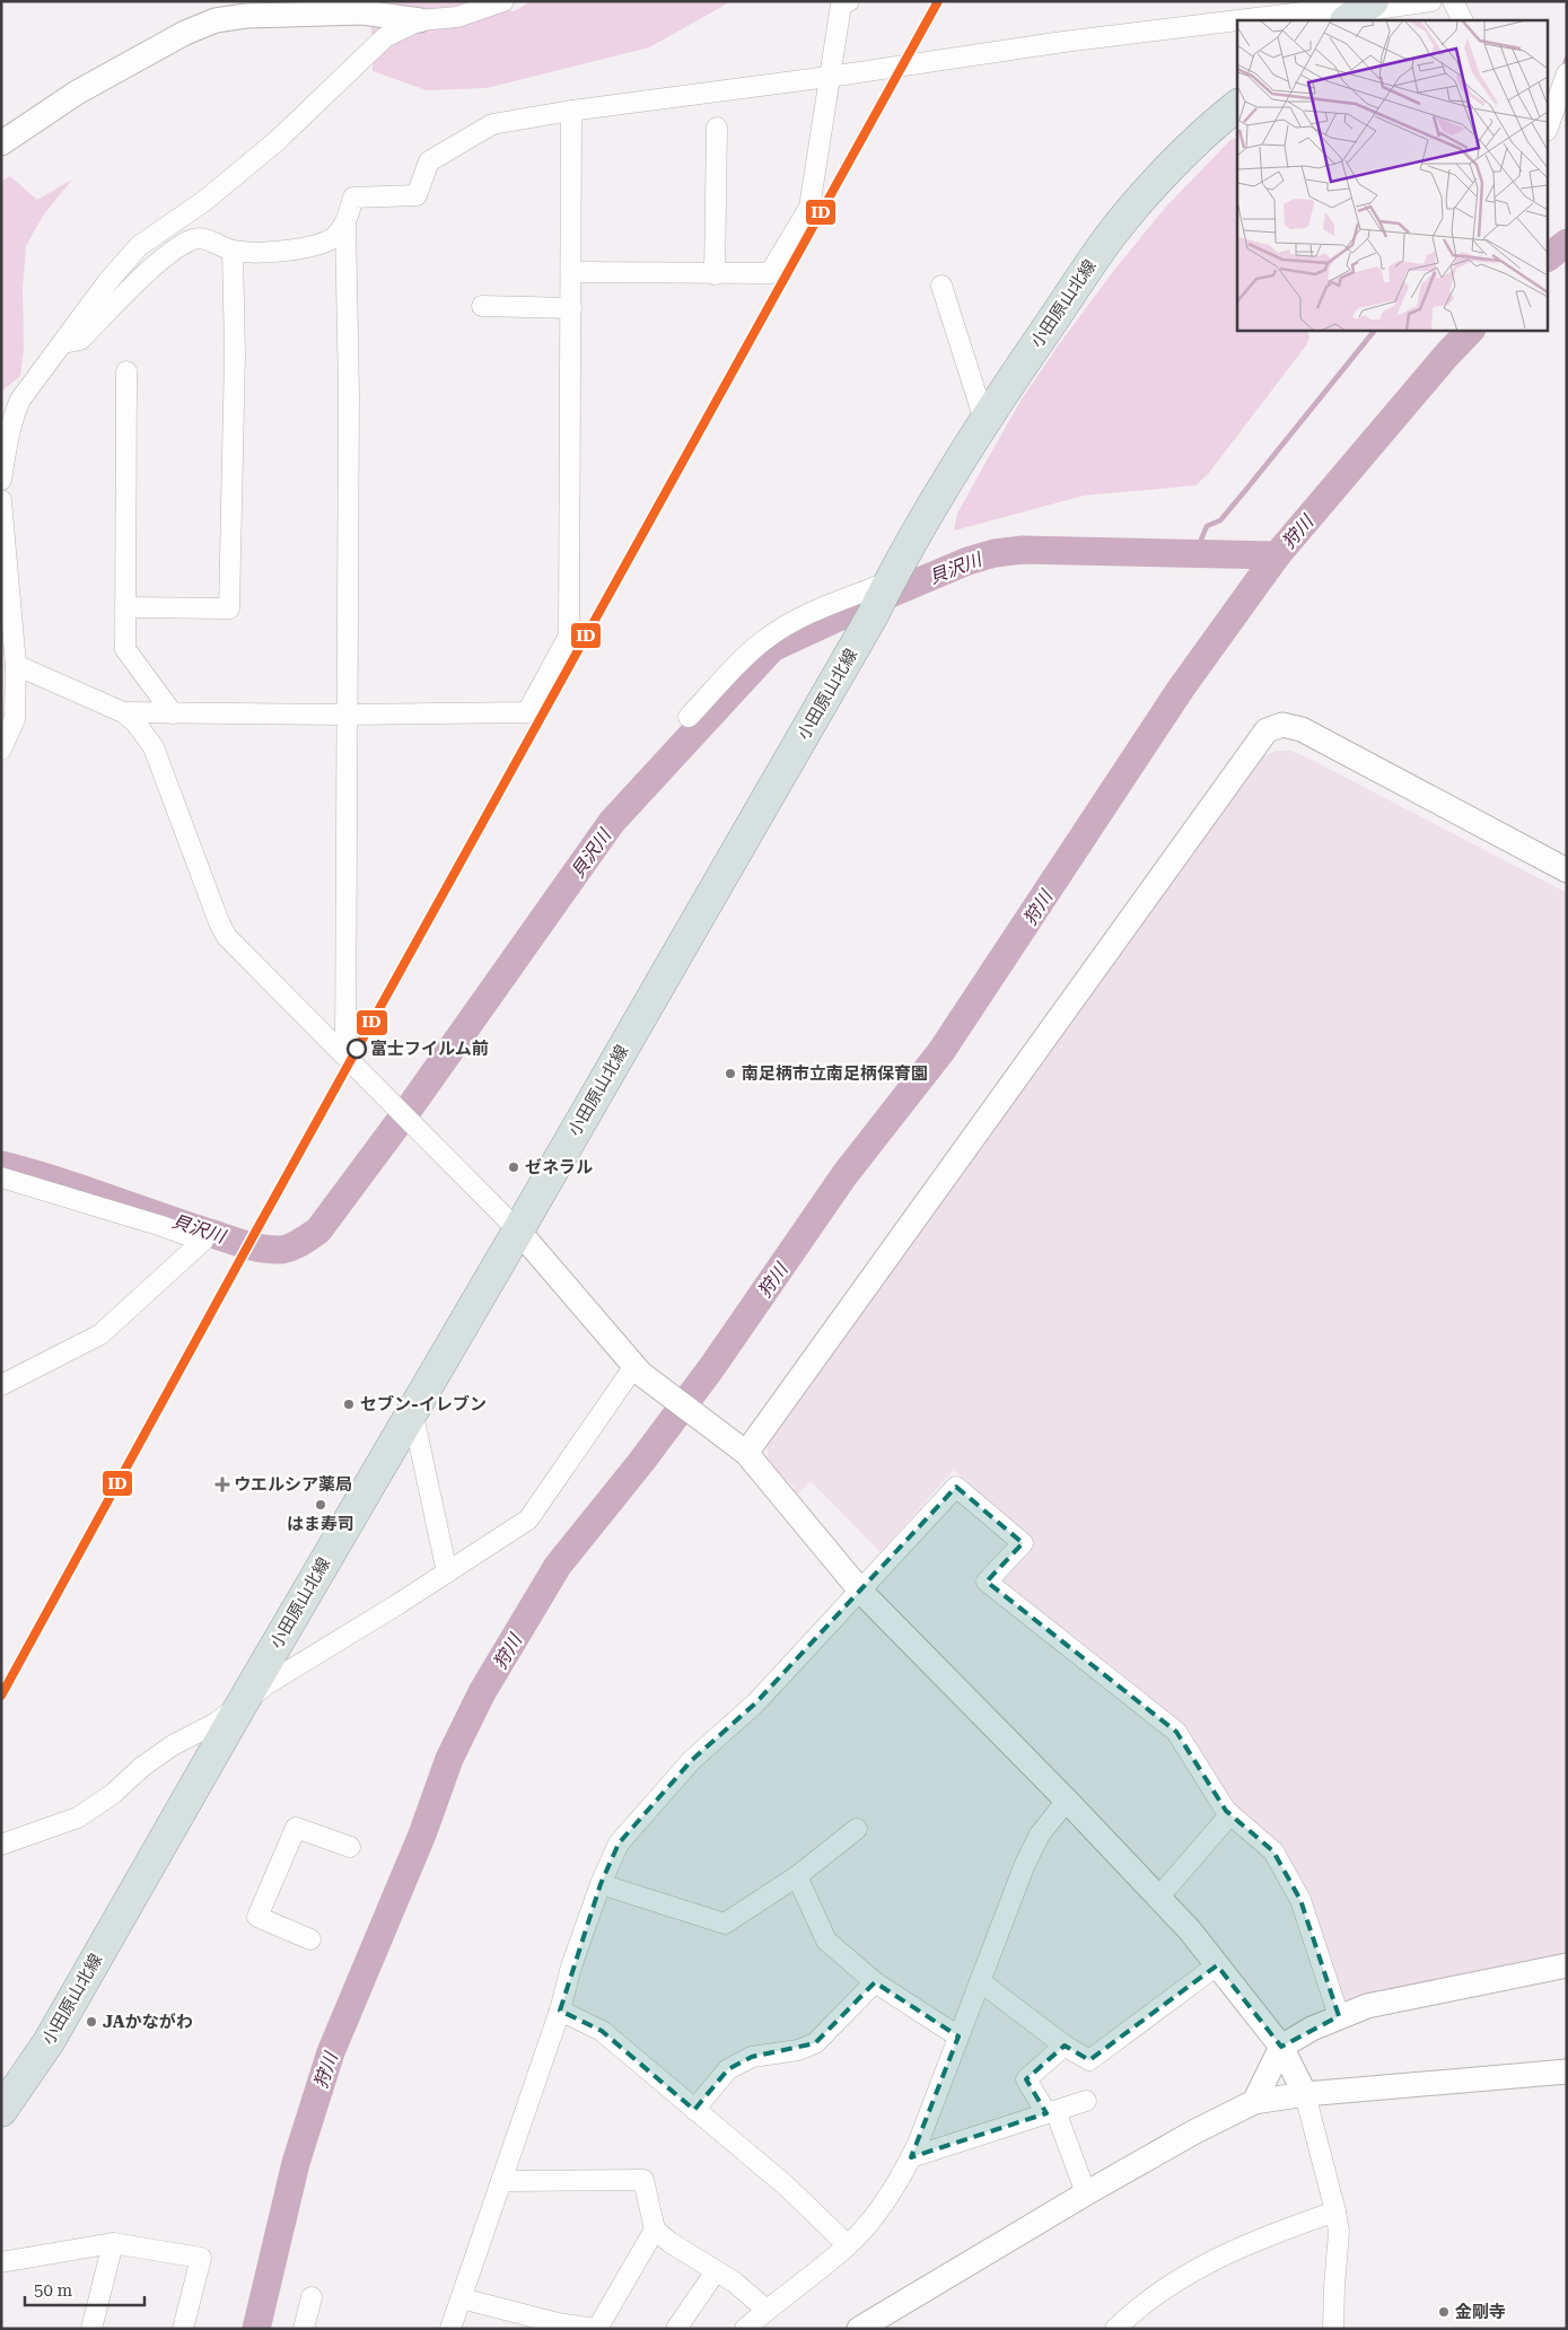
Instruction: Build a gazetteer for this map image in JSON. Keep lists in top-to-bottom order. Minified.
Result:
{"streets":{"main road":["小田原山北線"]},"water":["狩川","貝沢川"],"places":{"other":["富士フイルム前","南足柄市立南足柄保育園","ゼネラル","セブン-イレブン","はま寿司","JAかながわ","金剛寺"],"health":["ウエルシア薬局"]},"lines":["transit line ID"],"scale_bar":"50 m"}
